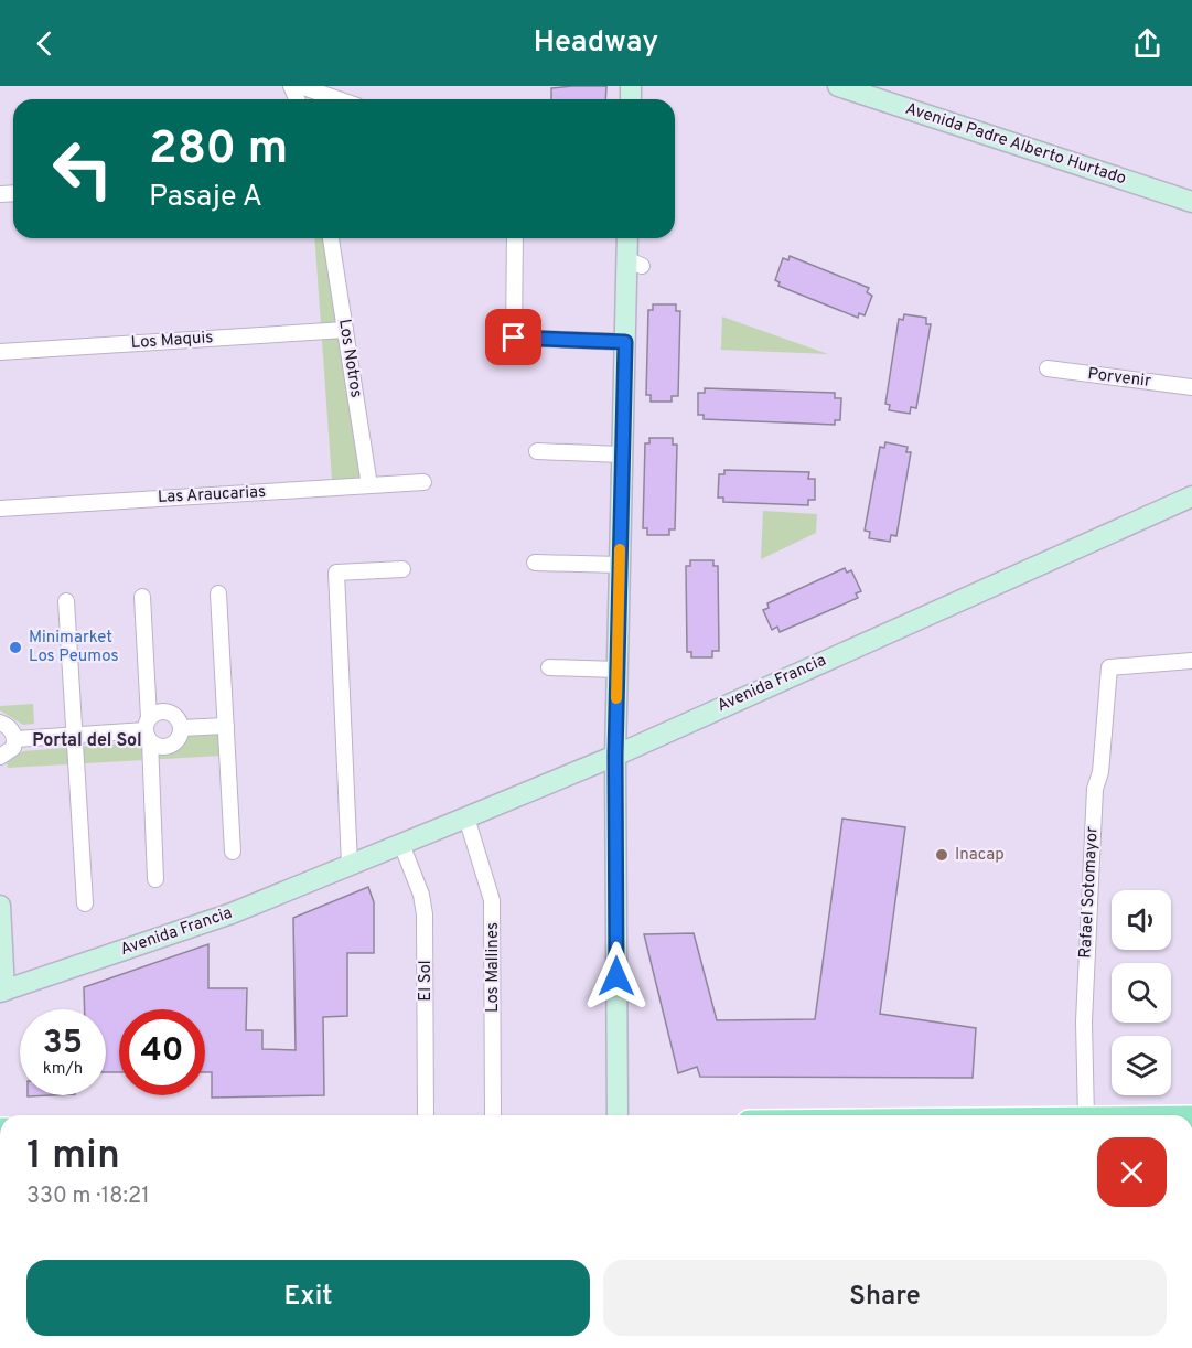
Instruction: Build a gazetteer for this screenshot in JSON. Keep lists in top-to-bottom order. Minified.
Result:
{"streets":{"street":["Avenida Padre Alberto Hurtado","Los Maquis","Los Notros","Porvenir","Las Araucarias","Avenida Francia","Rafael Sotomayor","Los Mallines","El Sol"]},"crossings":[["Los Maquis","Los Notros"],["Los Notros","Las Araucarias"],["Avenida Francia","Los Mallines"],["Avenida Francia","El Sol"]],"districts":["Portal del Sol"],"places":["Minimarket Los Peumos","Inacap"],"page":{"header":"Headway","turn":["280 m","Pasaje A"],"speed":"35 km/h","limit":"40","heading":["1 min","330 m · 18:21"],"buttons":["Exit","Share"]}}
